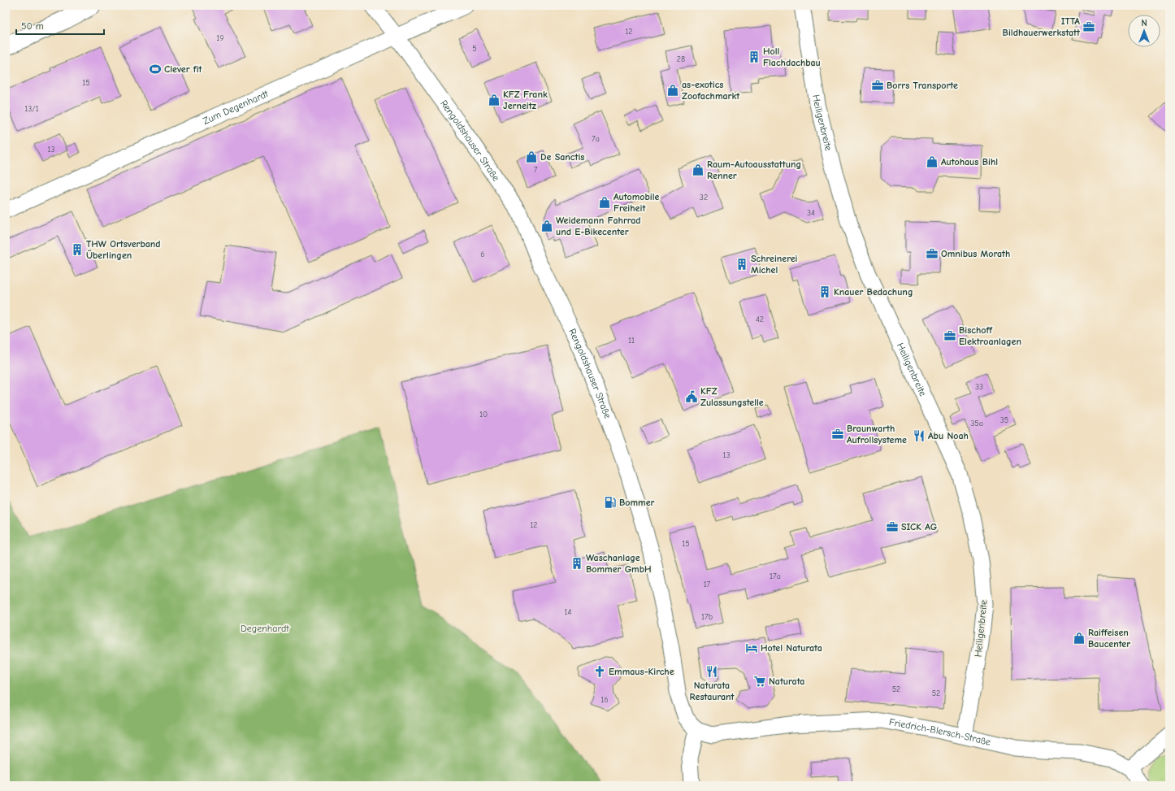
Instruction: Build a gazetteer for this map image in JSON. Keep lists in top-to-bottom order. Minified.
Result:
{"streets":{"street":["Zum Degenhardt","Heiligenbreite","Rengoldshauser Straße","Friedrich-Blersch-Straße"]},"crossings":[["Zum Degenhardt","Rengoldshauser Straße"],["Heiligenbreite","Friedrich-Blersch-Straße"],["Rengoldshauser Straße","Friedrich-Blersch-Straße"]],"parks":["Degenhardt"],"places":{"office":["ITTA Bildhauerwerkstatt","Borrs Transporte","Omnibus Morath","Bischoff Elektroanlagen","Braunwarth Aufrollsysteme","SICK AG"],"building":["Holl Flachdachbau","THW Ortsverband Überlingen","Schreinerei Michel","Knauer Bedachung","Waschanlage Bommer GmbH"],"sports":["Clever fit"],"shop":["as-exotics Zoofachmarkt","KFZ Frank Jerneitz","De Sanctis","Autohaus Bihl","Raum-Autoausstattung Renner","Automobile Freiheit","Weidemann Fahrrad und E-Bikecenter","Raiffeisen Baucenter"],"public building":["KFZ Zulassungstelle"],"restaurant":["Abu Noah","Naturata Restaurant"],"fuel station":["Bommer"],"hotel":["Hotel Naturata"],"church":["Emmaus-Kirche"],"supermarket":["Naturata"]},"house_numbers":["12","19","5","28","15","13/1","7a","13","7","32","34","6","42","11","33","10","35","35a","13","12","15","17a","17","14","17b","52","52","16"],"scale_bar":"50 m","north":"top"}
